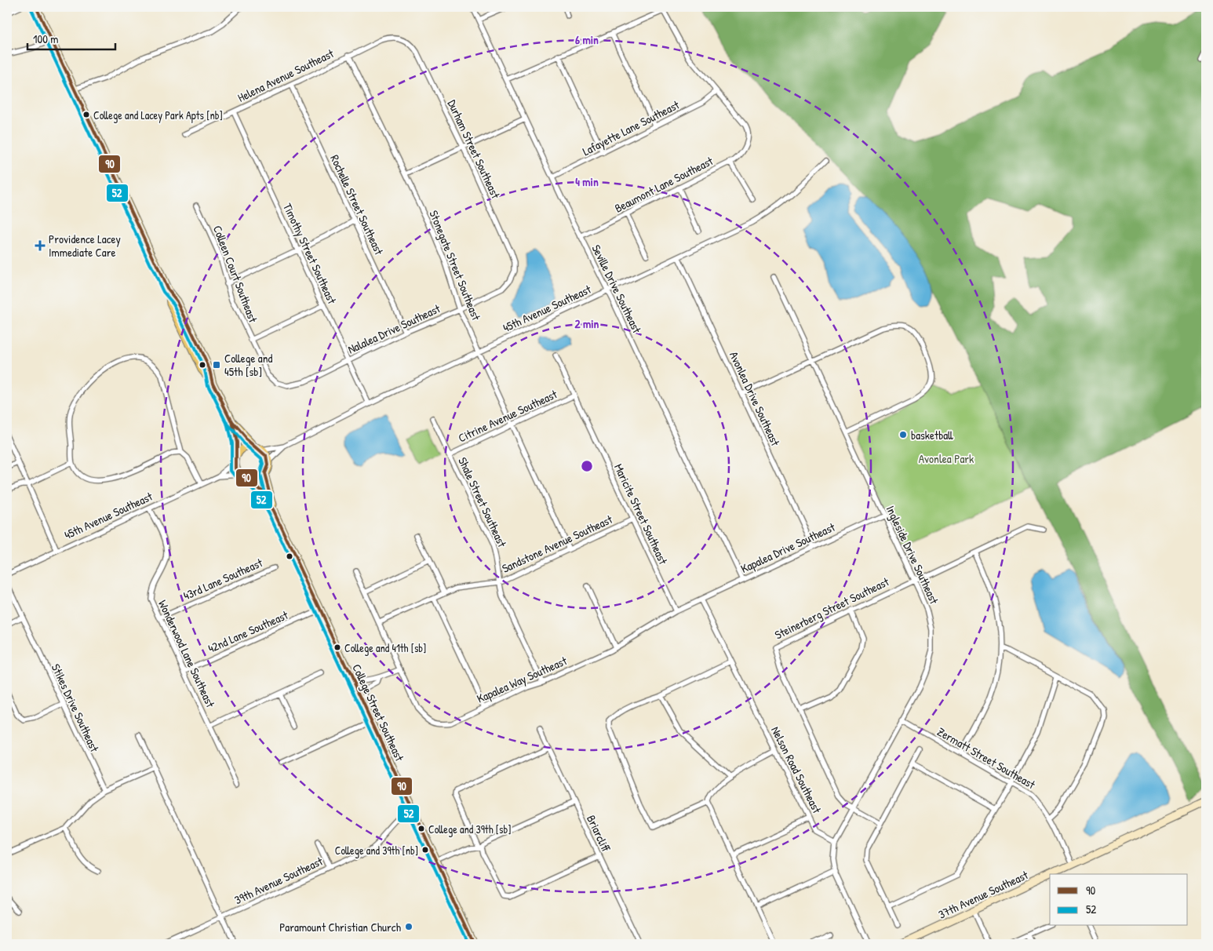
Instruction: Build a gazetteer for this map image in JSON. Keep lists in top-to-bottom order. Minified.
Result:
{"streets":{"main road":["College Street Southeast"],"street":["Helena Avenue Southeast","Lafayette Lane Southeast","Durham Street Southeast","Beaumont Lane Southeast","Rochelle Street Southeast","Timothy Street Southeast","Stonegate Street Southeast","Colleen Court Southeast","Seville Drive Southeast","45th Avenue Southeast","Nalalea Drive Southeast","Avonlea Drive Southeast","Citrine Avenue Southeast","Shale Street Southeast","Maricite Street Southeast","Sandstone Avenue Southeast","Kapalea Drive Southeast","Ingleside Drive Southeast","43rd Lane Southeast","Steinerberg Street Southeast","42nd Lane Southeast","Wonderwood Lane Southeast","Kapalea Way Southeast","Stikes Drive Southeast","Zermatt Street Southeast","Nelson Road Southeast","Briarcliff","39th Avenue Southeast","37th Avenue Southeast"]},"crossings":[["Helena Avenue Southeast","Durham Street Southeast"],["Helena Avenue Southeast","Rochelle Street Southeast"],["Helena Avenue Southeast","Timothy Street Southeast"],["Helena Avenue Southeast","Stonegate Street Southeast"],["Lafayette Lane Southeast","Beaumont Lane Southeast"],["Lafayette Lane Southeast","Seville Drive Southeast"],["Durham Street Southeast","Nalalea Drive Southeast"],["Beaumont Lane Southeast","Seville Drive Southeast"],["Rochelle Street Southeast","Nalalea Drive Southeast"],["Timothy Street Southeast","45th Avenue Southeast"],["Timothy Street Southeast","Nalalea Drive Southeast"],["Stonegate Street Southeast","45th Avenue Southeast"],["Stonegate Street Southeast","Nalalea Drive Southeast"],["Stonegate Street Southeast","Citrine Avenue Southeast"],["Stonegate Street Southeast","Sandstone Avenue Southeast"],["Colleen Court Southeast","Nalalea Drive Southeast"],["Seville Drive Southeast","45th Avenue Southeast"],["Seville Drive Southeast","Kapalea Drive Southeast"],["45th Avenue Southeast","Avonlea Drive Southeast"],["45th Avenue Southeast","Wonderwood Lane Southeast"],["45th Avenue Southeast","College Street Southeast"],["Avonlea Drive Southeast","Kapalea Drive Southeast"],["Citrine Avenue Southeast","Shale Street Southeast"],["Citrine Avenue Southeast","Maricite Street Southeast"],["Shale Street Southeast","Sandstone Avenue Southeast"],["Shale Street Southeast","Kapalea Way Southeast"],["Maricite Street Southeast","Sandstone Avenue Southeast"],["Maricite Street Southeast","Kapalea Drive Southeast"],["Kapalea Drive Southeast","Ingleside Drive Southeast"],["Kapalea Drive Southeast","Nelson Road Southeast"],["Ingleside Drive Southeast","Steinerberg Street Southeast"],["Ingleside Drive Southeast","Zermatt Street Southeast"],["Ingleside Drive Southeast","Nelson Road Southeast"],["43rd Lane Southeast","Wonderwood Lane Southeast"],["42nd Lane Southeast","Wonderwood Lane Southeast"],["42nd Lane Southeast","College Street Southeast"],["College Street Southeast","39th Avenue Southeast"],["Zermatt Street Southeast","37th Avenue Southeast"]],"parks":["Avonlea Park"],"places":{"other":["College and Lacey Park Apts [nb]","basketball","College and 41th [sb]","College and 39th [sb]","College and 39th [nb]","Paramount Christian Church"],"health":["Providence Lacey Immediate Care"],"transit":["College and 45th [sb]"]},"lines":["transit line 90","transit line 52"],"legend":["90","52"],"scale_bar":"100 m","rings":["6 min","4 min","2 min"]}
